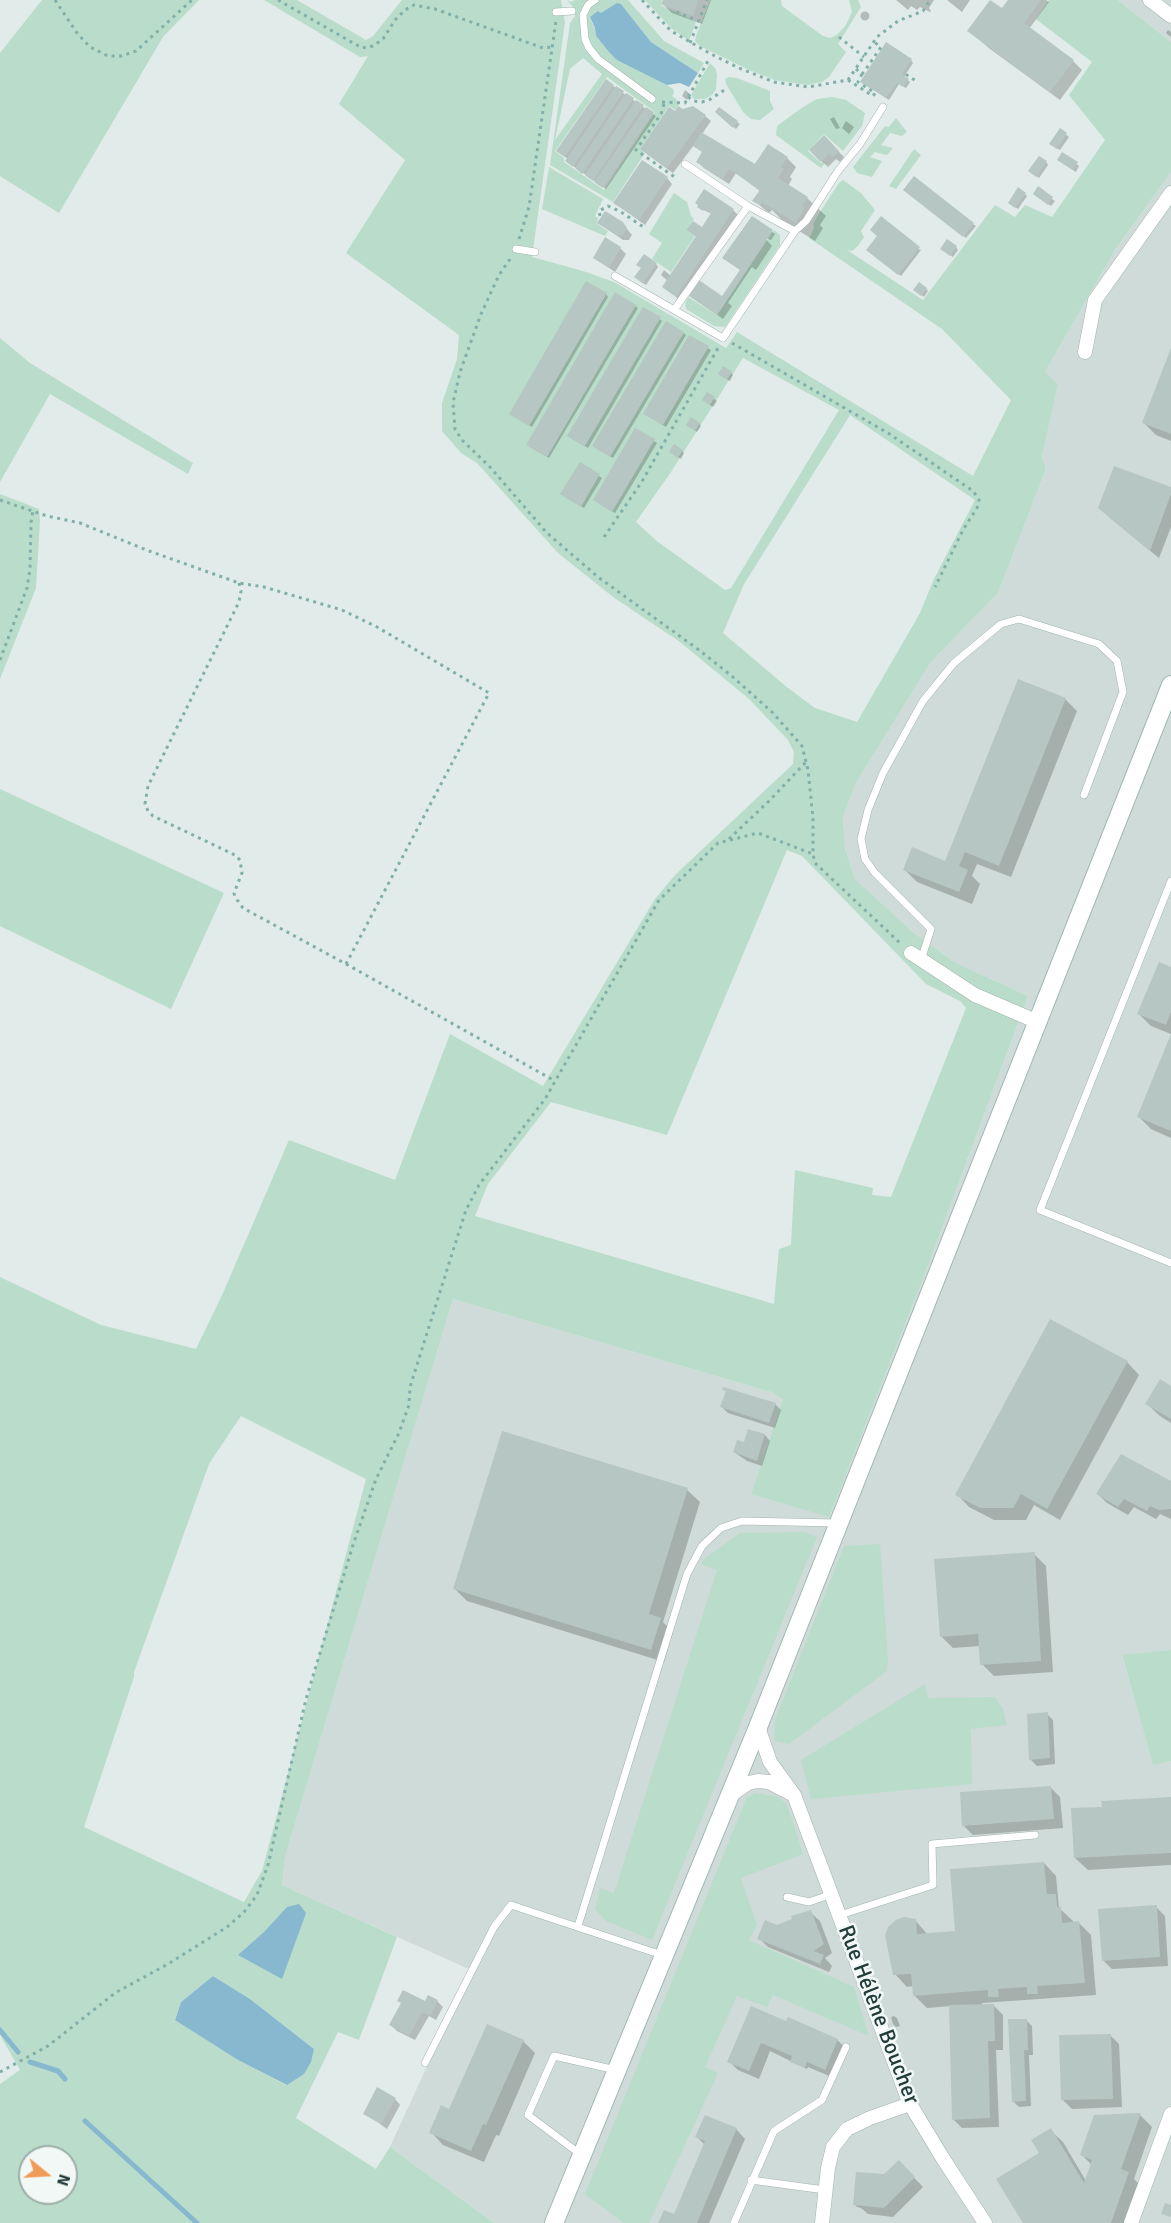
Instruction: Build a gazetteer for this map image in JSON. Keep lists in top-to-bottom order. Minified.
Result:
{"streets":{"street":["Rue Hélène Boucher"]},"north":"right"}
